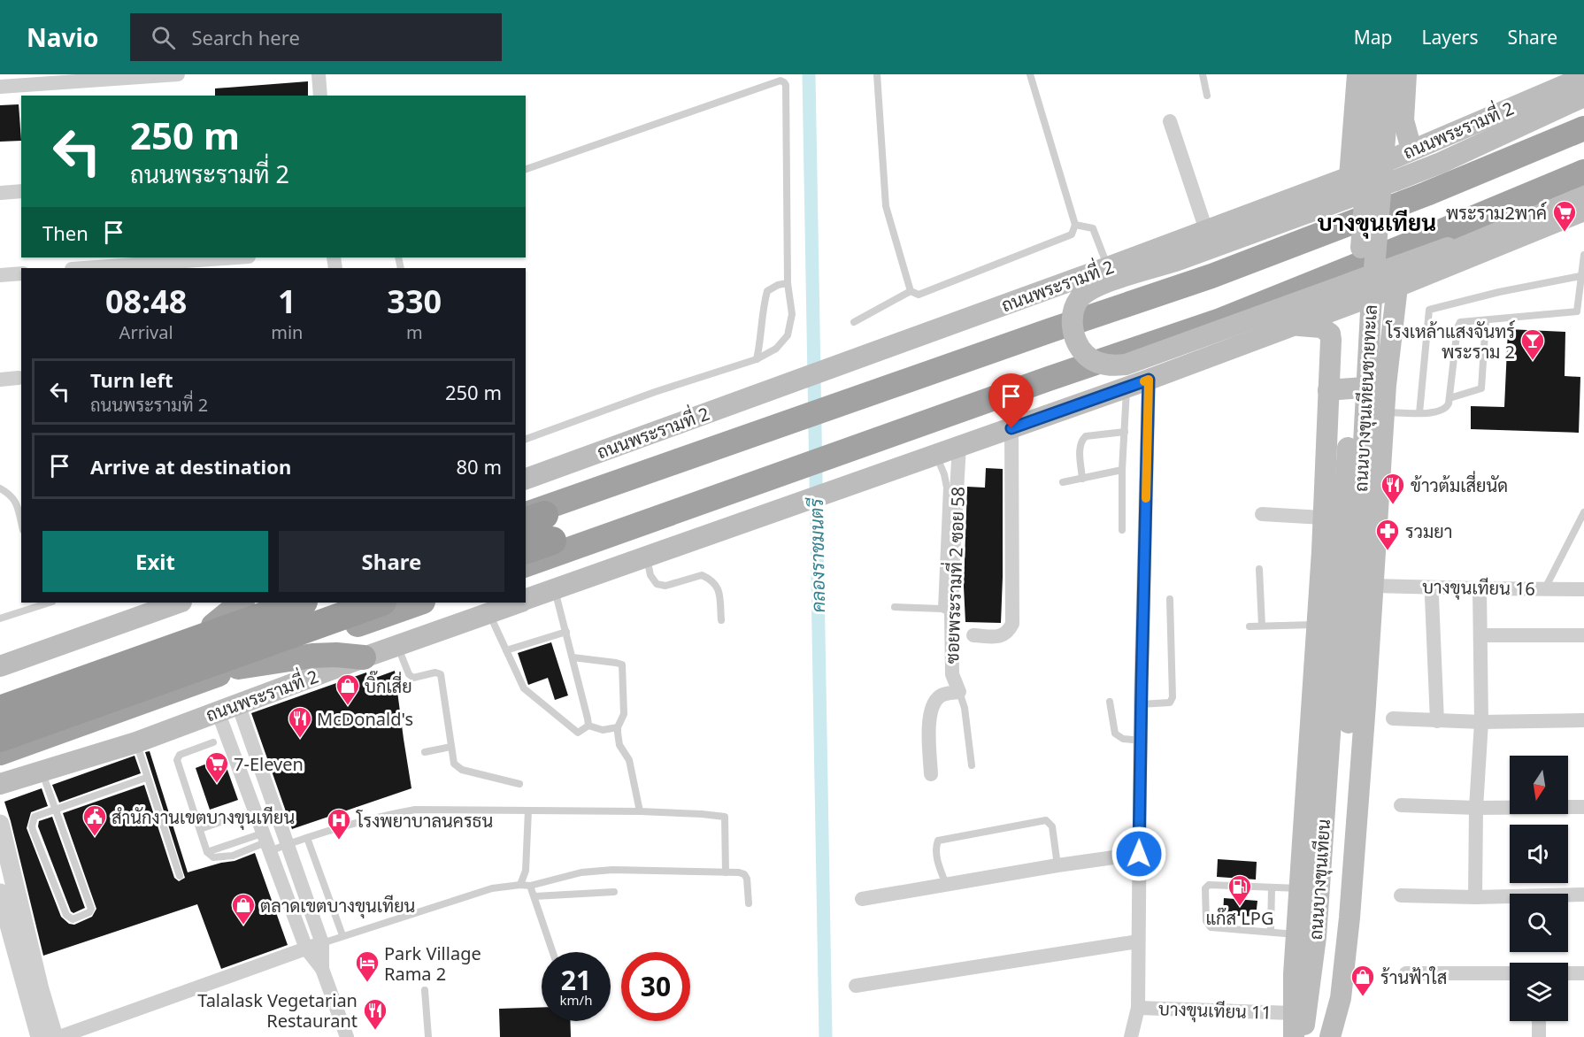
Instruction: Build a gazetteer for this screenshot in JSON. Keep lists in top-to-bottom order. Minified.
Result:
{"streets":{"highway":["ถนนพระรามที่ 2"],"main road":["ถนนบางขุนเทียนชายทะเล","ถนนบางขุนเทียน"],"street":["ซอยพระรามที่ 2 ซอย 58","บางขุนเทียน 16","บางขุนเทียน 11"]},"crossings":[["ถนนพระรามที่ 2","ซอยพระรามที่ 2 ซอย 58"],["ถนนบางขุนเทียนชายทะเล","ถนนบางขุนเทียน"]],"districts":["บางขุนเทียน"],"water":["คลองราชมนตรี"],"places":{"supermarket":["พระราม2พาค์","7-Eleven"],"bar":["โรงเหล้าแสงจันทร์ พระราม 2"],"restaurant":["ข้าวต้มเสี่ยนัด","McDonald's","Talalask Vegetarian Restaurant"],"pharmacy":["รวมยา"],"shop":["บิ๊กเสี่ย","ตลาดเขตบางขุนเทียน","ร้านฟ้าใส"],"public building":["สำนักงานเขตบางขุนเทียน"],"hospital":["โรงพยาบาลนครธน"],"fuel station":["แก๊ส LPG"],"hotel":["Park Village Rama 2"]},"north":"bottom","page":{"header":"Navio","search":"Search here","nav":["Map","Layers","Share"],"turn":["250 m","ถนนพระรามที่ 2"],"then":"Then","eta":["08:48","Arrival","1","min","330","m"],"list":[{"name":"Turn left","note":"ถนนพระรามที่ 2","value":"250 m"},{"name":"Arrive at destination","value":"80 m"}],"buttons":["Exit","Share"],"speed":"21 km/h","limit":"30"}}
